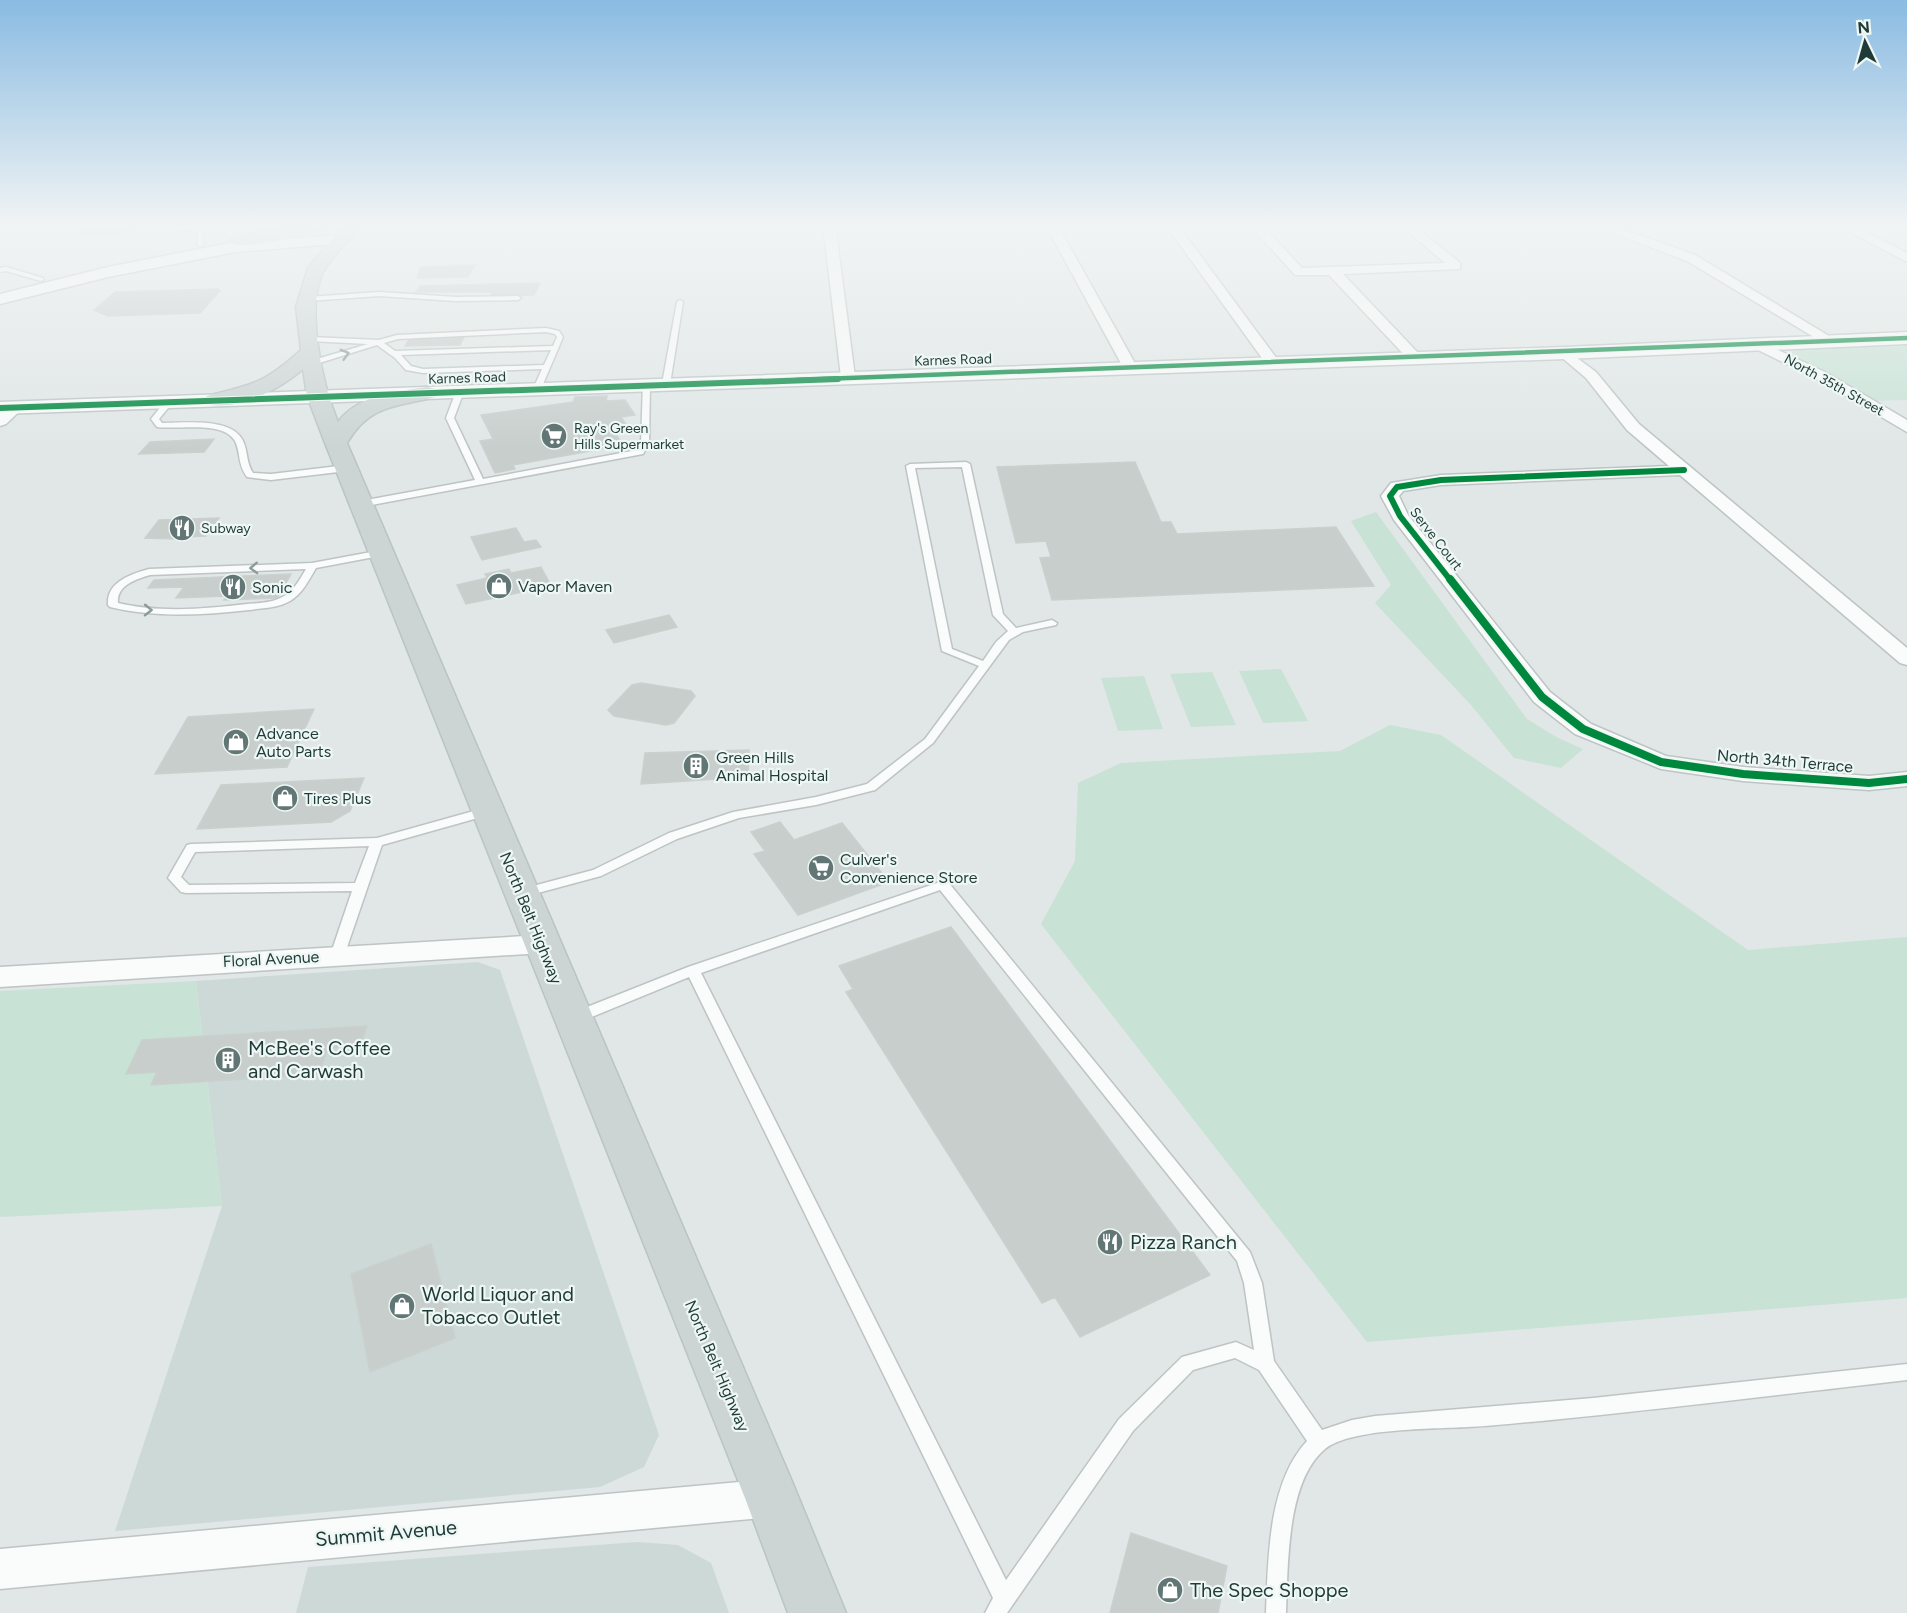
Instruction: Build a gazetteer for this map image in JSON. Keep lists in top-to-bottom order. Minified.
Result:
{"streets":{"main road":["North Belt Highway"],"street":["Karnes Road","North 35th Street","Serve Court","North 34th Terrace","Floral Avenue","Summit Avenue"]},"crossings":[["Karnes Road","North 35th Street"],["Karnes Road","North Belt Highway"],["Serve Court","North 34th Terrace"],["North Belt Highway","Floral Avenue"],["North Belt Highway","Summit Avenue"]],"places":{"supermarket":["Ray's Green Hills Supermarket","Culver's Convenience Store"],"restaurant":["Subway","Sonic","Pizza Ranch"],"shop":["Vapor Maven","Advance Auto Parts","Tires Plus","World Liquor and Tobacco Outlet","The Spec Shoppe"],"building":["Green Hills Animal Hospital","McBee's Coffee and Carwash"]},"north":"top"}
